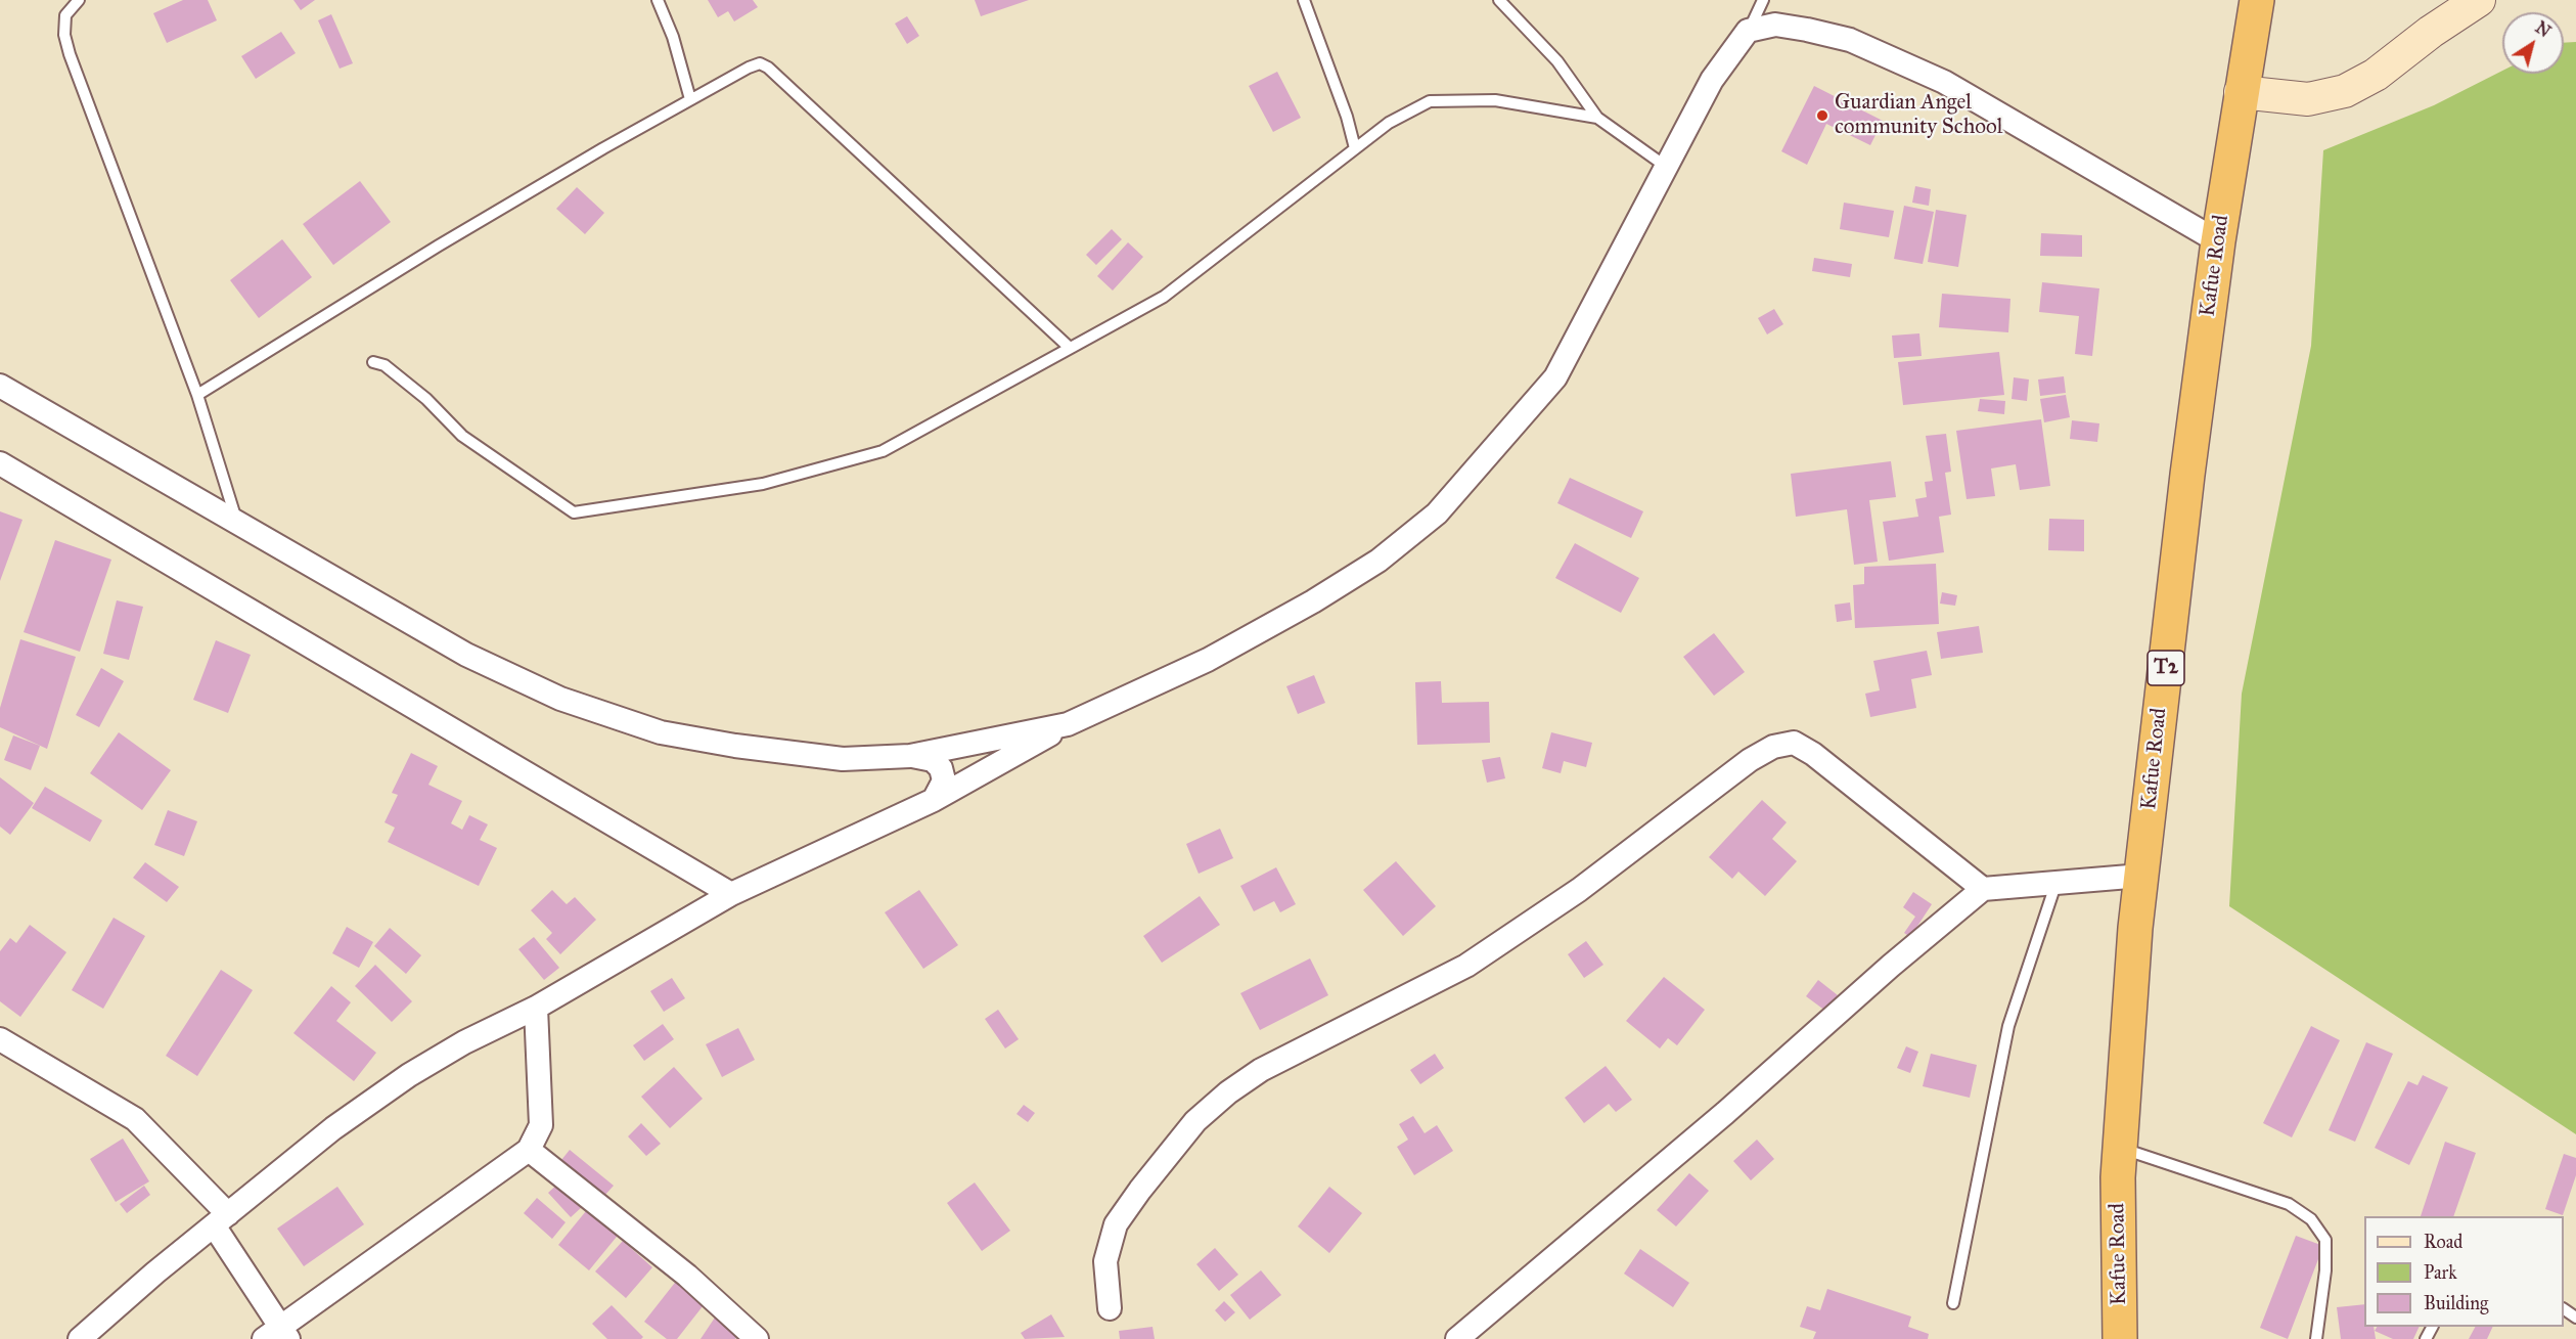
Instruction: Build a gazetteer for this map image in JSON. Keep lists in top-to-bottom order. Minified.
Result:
{"streets":{"highway":["Kafue Road","T2"]},"places":["Guardian Angel community School"],"legend":["Road","Park","Building"],"north":"top right"}
